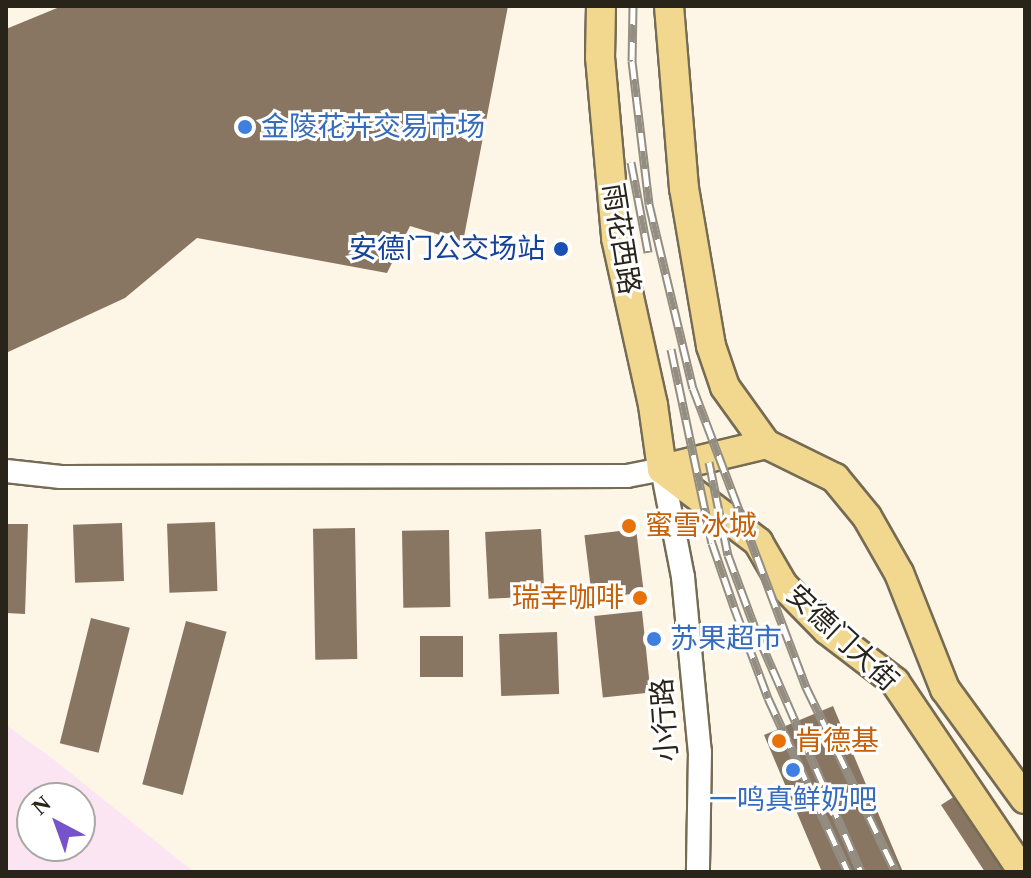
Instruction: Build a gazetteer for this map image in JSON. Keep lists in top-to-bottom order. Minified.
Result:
{"streets":{"main road":["雨花西路","安德门大街"],"street":["小行路"]},"crossings":[["雨花西路","安德门大街"],["雨花西路","小行路"],["安德门大街","小行路"]],"places":["金陵花卉交易市场","安德门公交场站","蜜雪冰城","瑞幸咖啡","苏果超市","肯德基","一鸣真鲜奶吧"],"north":"top left"}
